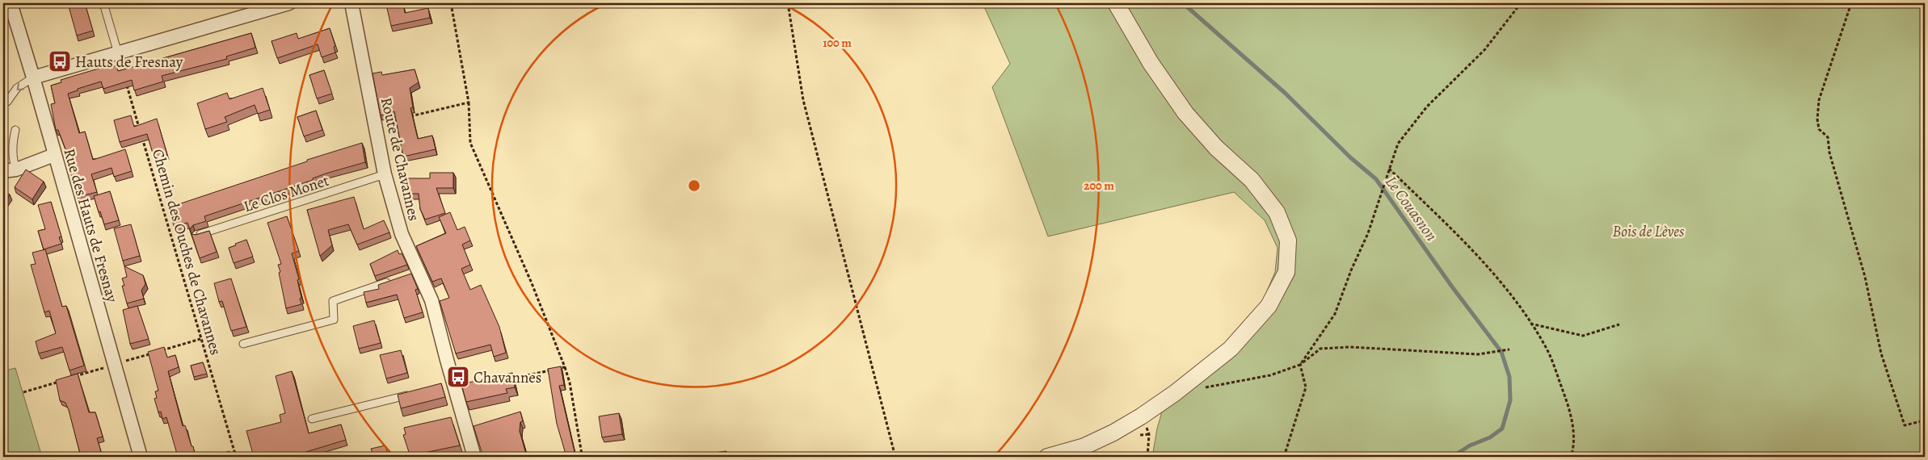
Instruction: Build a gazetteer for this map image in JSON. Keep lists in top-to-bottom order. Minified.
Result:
{"streets":{"street":["Route de Chavannes","Rue des Hauts de Fresnay"],"lane":["Le Clos Monet"],"path":["Chemin des Ouches de Chavannes"]},"crossings":[["Route de Chavannes","Le Clos Monet"]],"water":["Le Couasnon"],"parks":["Bois de Lèves"],"places":{"bus stop":["Hauts de Fresnay","Chavannes"]},"rings":["100 m","200 m"]}
